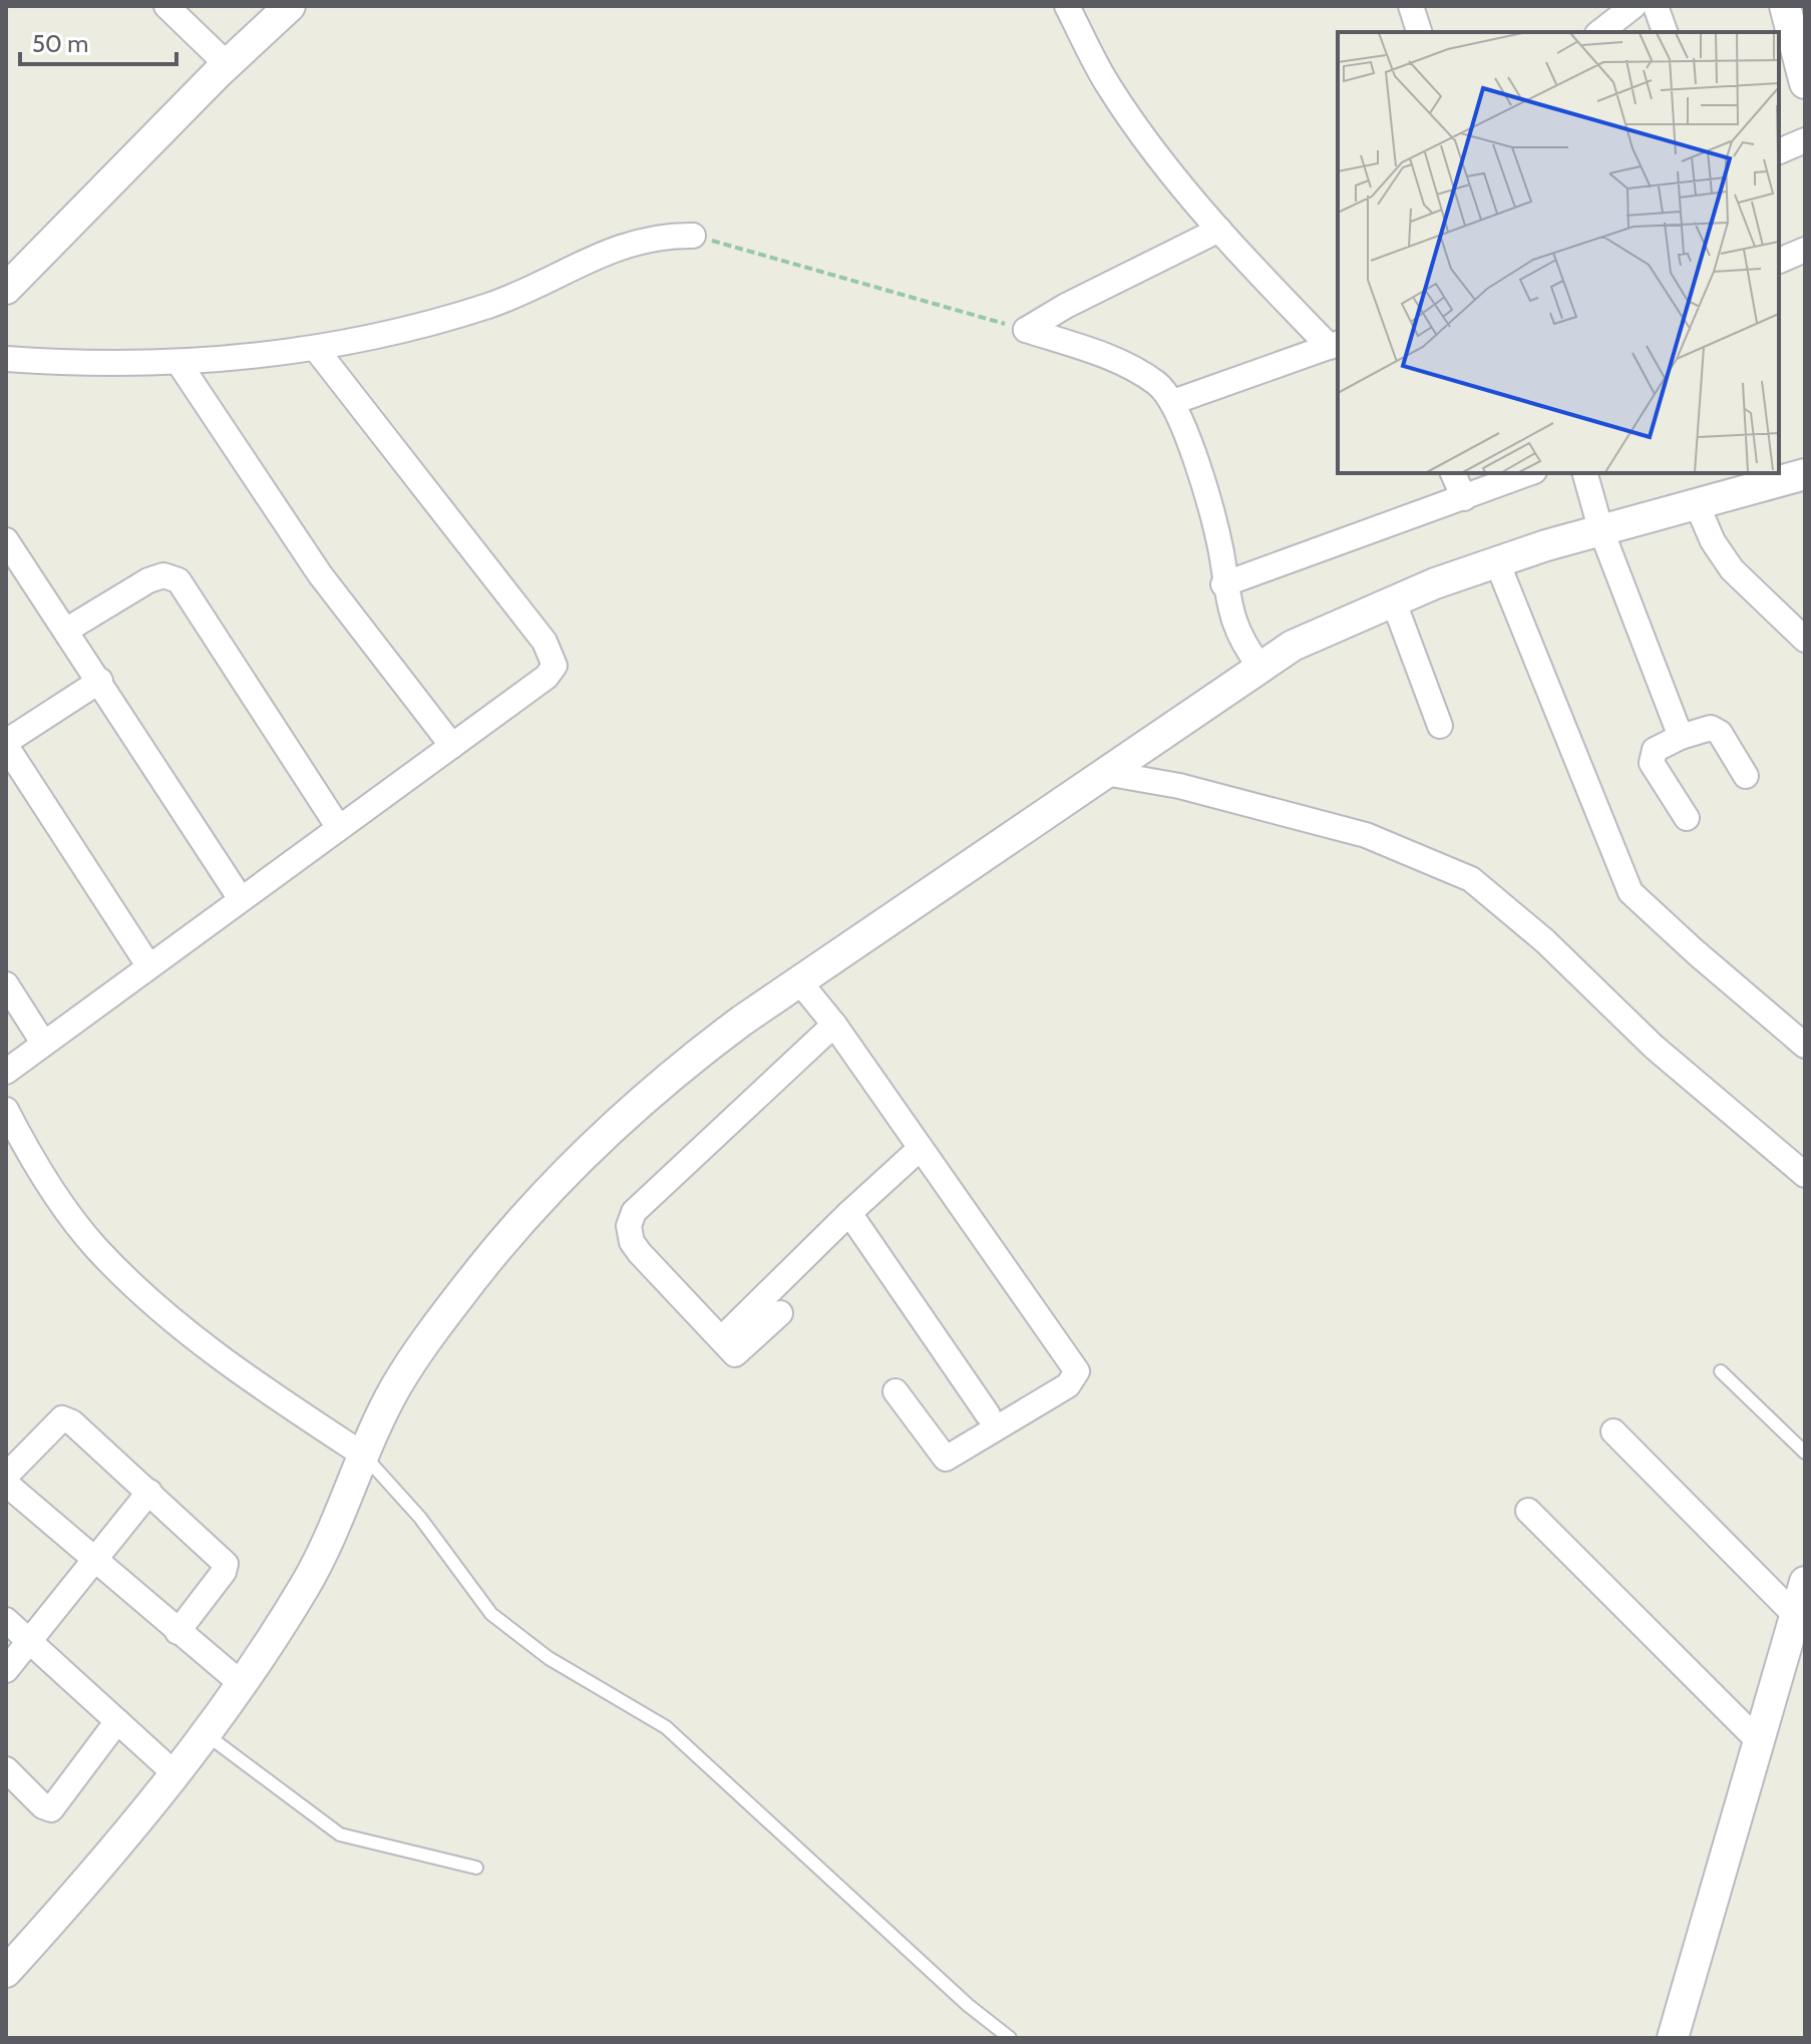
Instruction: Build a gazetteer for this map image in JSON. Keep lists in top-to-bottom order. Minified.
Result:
{"scale_bar":"50 m"}
